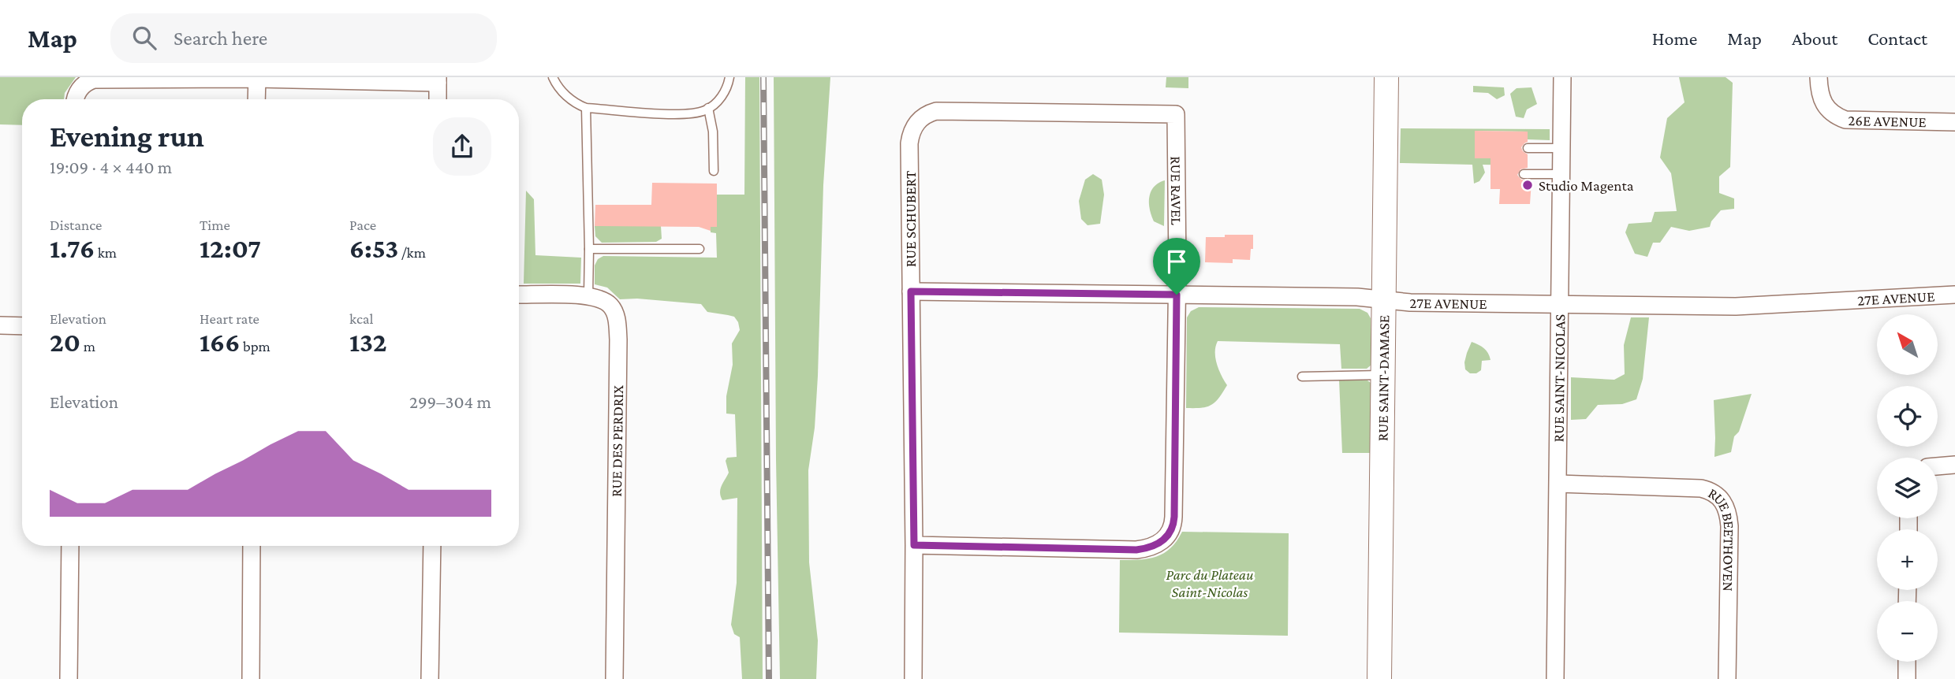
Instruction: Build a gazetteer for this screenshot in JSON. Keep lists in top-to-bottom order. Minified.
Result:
{"streets":{"street":["26E AVENUE","RUE RAVEL","RUE SCHUBERT","27E AVENUE","RUE SAINT-DAMASE","RUE SAINT-NICOLAS","RUE DES PERDRIX","RUE BEETHOVEN"]},"crossings":[["RUE RAVEL","RUE SCHUBERT"],["RUE RAVEL","27E AVENUE"],["RUE SCHUBERT","27E AVENUE"],["27E AVENUE","RUE SAINT-DAMASE"],["27E AVENUE","RUE SAINT-NICOLAS"],["RUE SAINT-NICOLAS","RUE BEETHOVEN"]],"parks":["Parc du Plateau Saint-Nicolas"],"places":["Studio Magenta"],"north":"top left","page":{"header":"Map","search":"Search here","nav":["Home","Map","About","Contact"],"heading":["Evening run","19:09 · 4 × 440 m"],"stats":[["Distance","1.76 km"],["Time","12:07"],["Pace","6:53 /km"],["Elevation","20 m"],["Heart rate","166 bpm"],["kcal","132"]],"map_buttons":["+","−"],"chart":["Elevation","299–304 m"]}}
